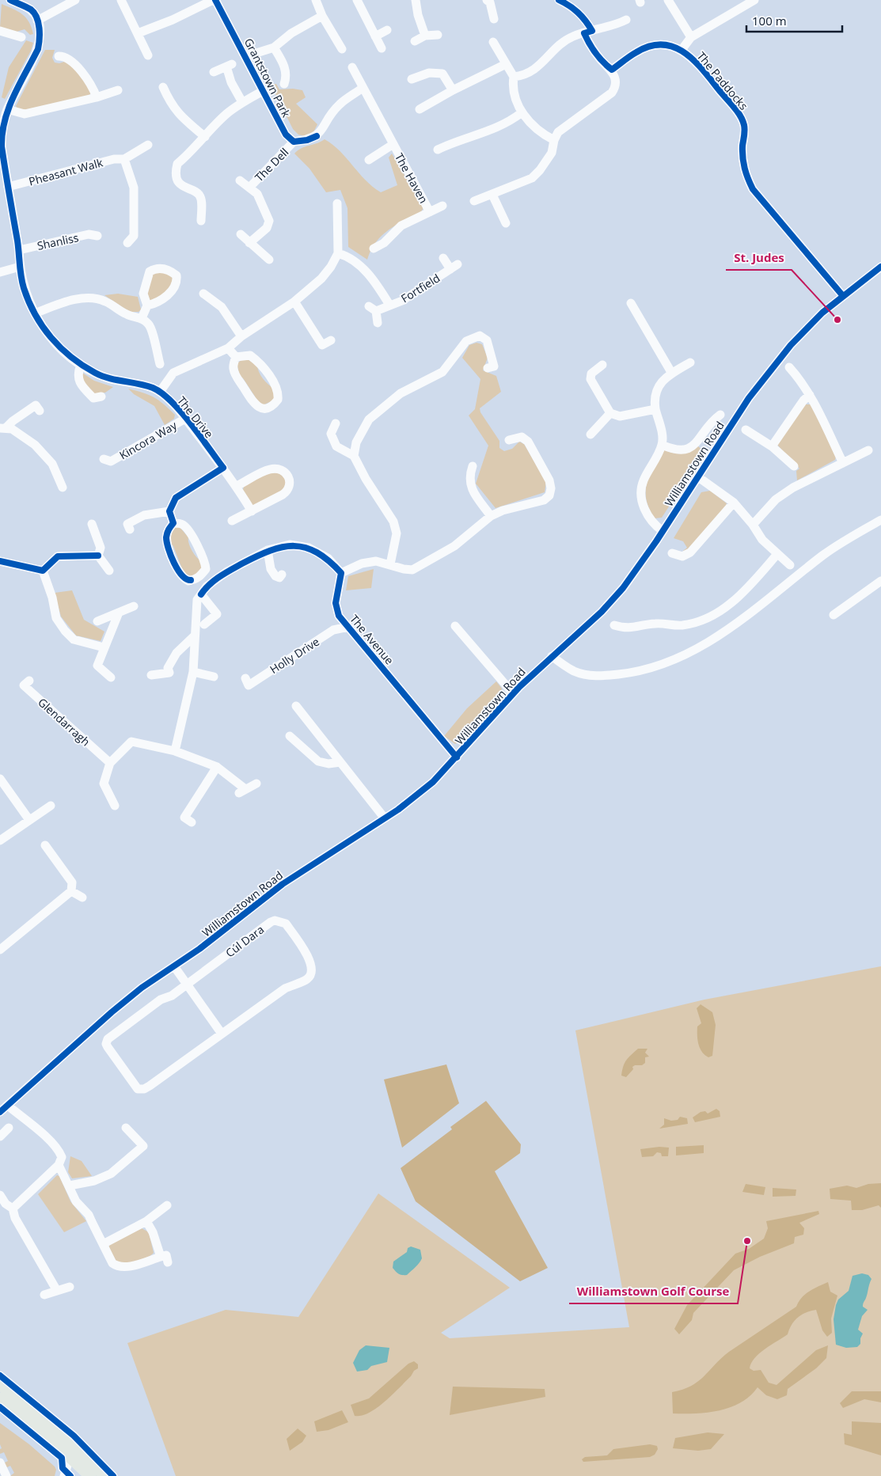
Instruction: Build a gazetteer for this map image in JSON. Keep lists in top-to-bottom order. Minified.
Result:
{"streets":{"street":["Grantstown Park","The Paddocks","The Dell","Pheasant Walk","The Haven","Shanliss","Fortfield","The Drive","Kincora Way","Williamstown Road","The Avenue","Holly Drive","Glendarragh","Cúl Dara"]},"crossings":[["Grantstown Park","The Dell"],["The Paddocks","Williamstown Road"],["Pheasant Walk","The Drive"],["Shanliss","The Drive"],["The Drive","Kincora Way"],["Williamstown Road","The Avenue"],["The Avenue","Holly Drive"]],"places":["St. Judes","Williamstown Golf Course"],"scale_bar":"100 m"}
